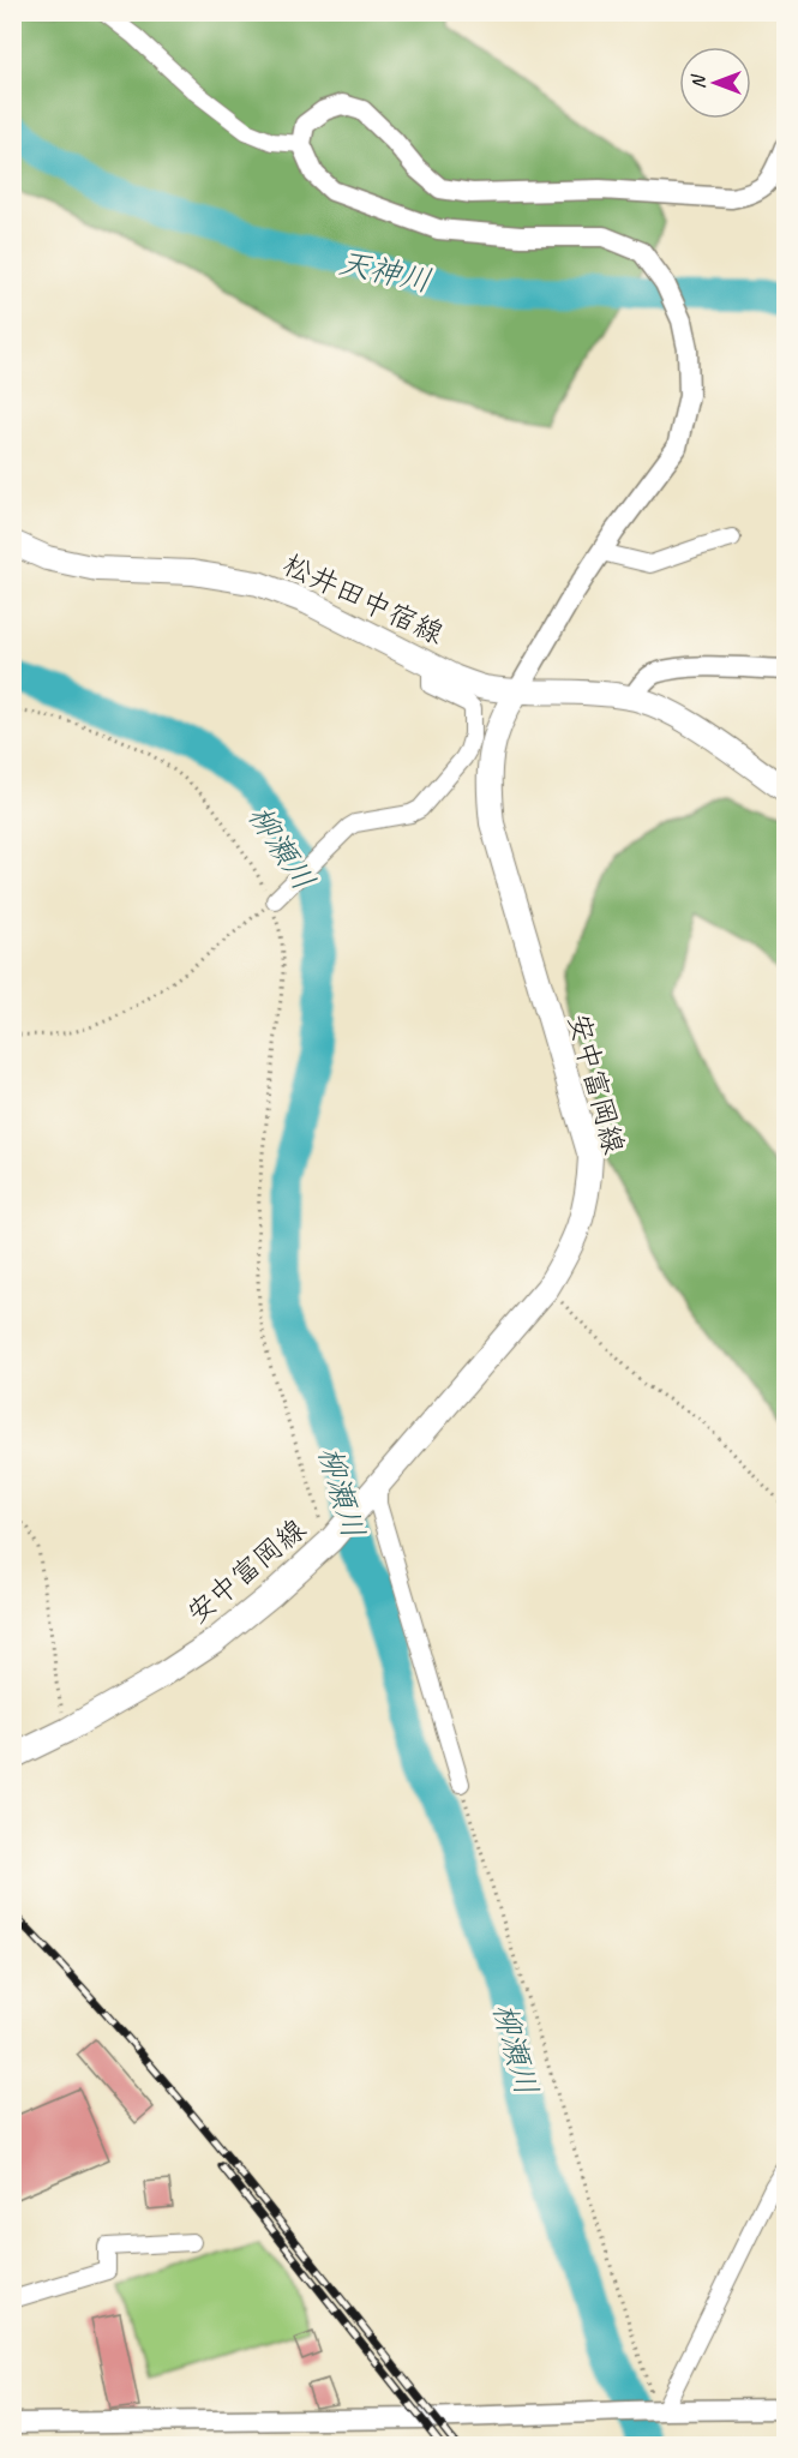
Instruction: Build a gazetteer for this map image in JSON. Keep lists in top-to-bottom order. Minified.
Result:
{"streets":{"main road":["松井田中宿線","安中富岡線"]},"crossings":[["松井田中宿線","安中富岡線"]],"water":["天神川","柳瀬川"],"north":"left"}
